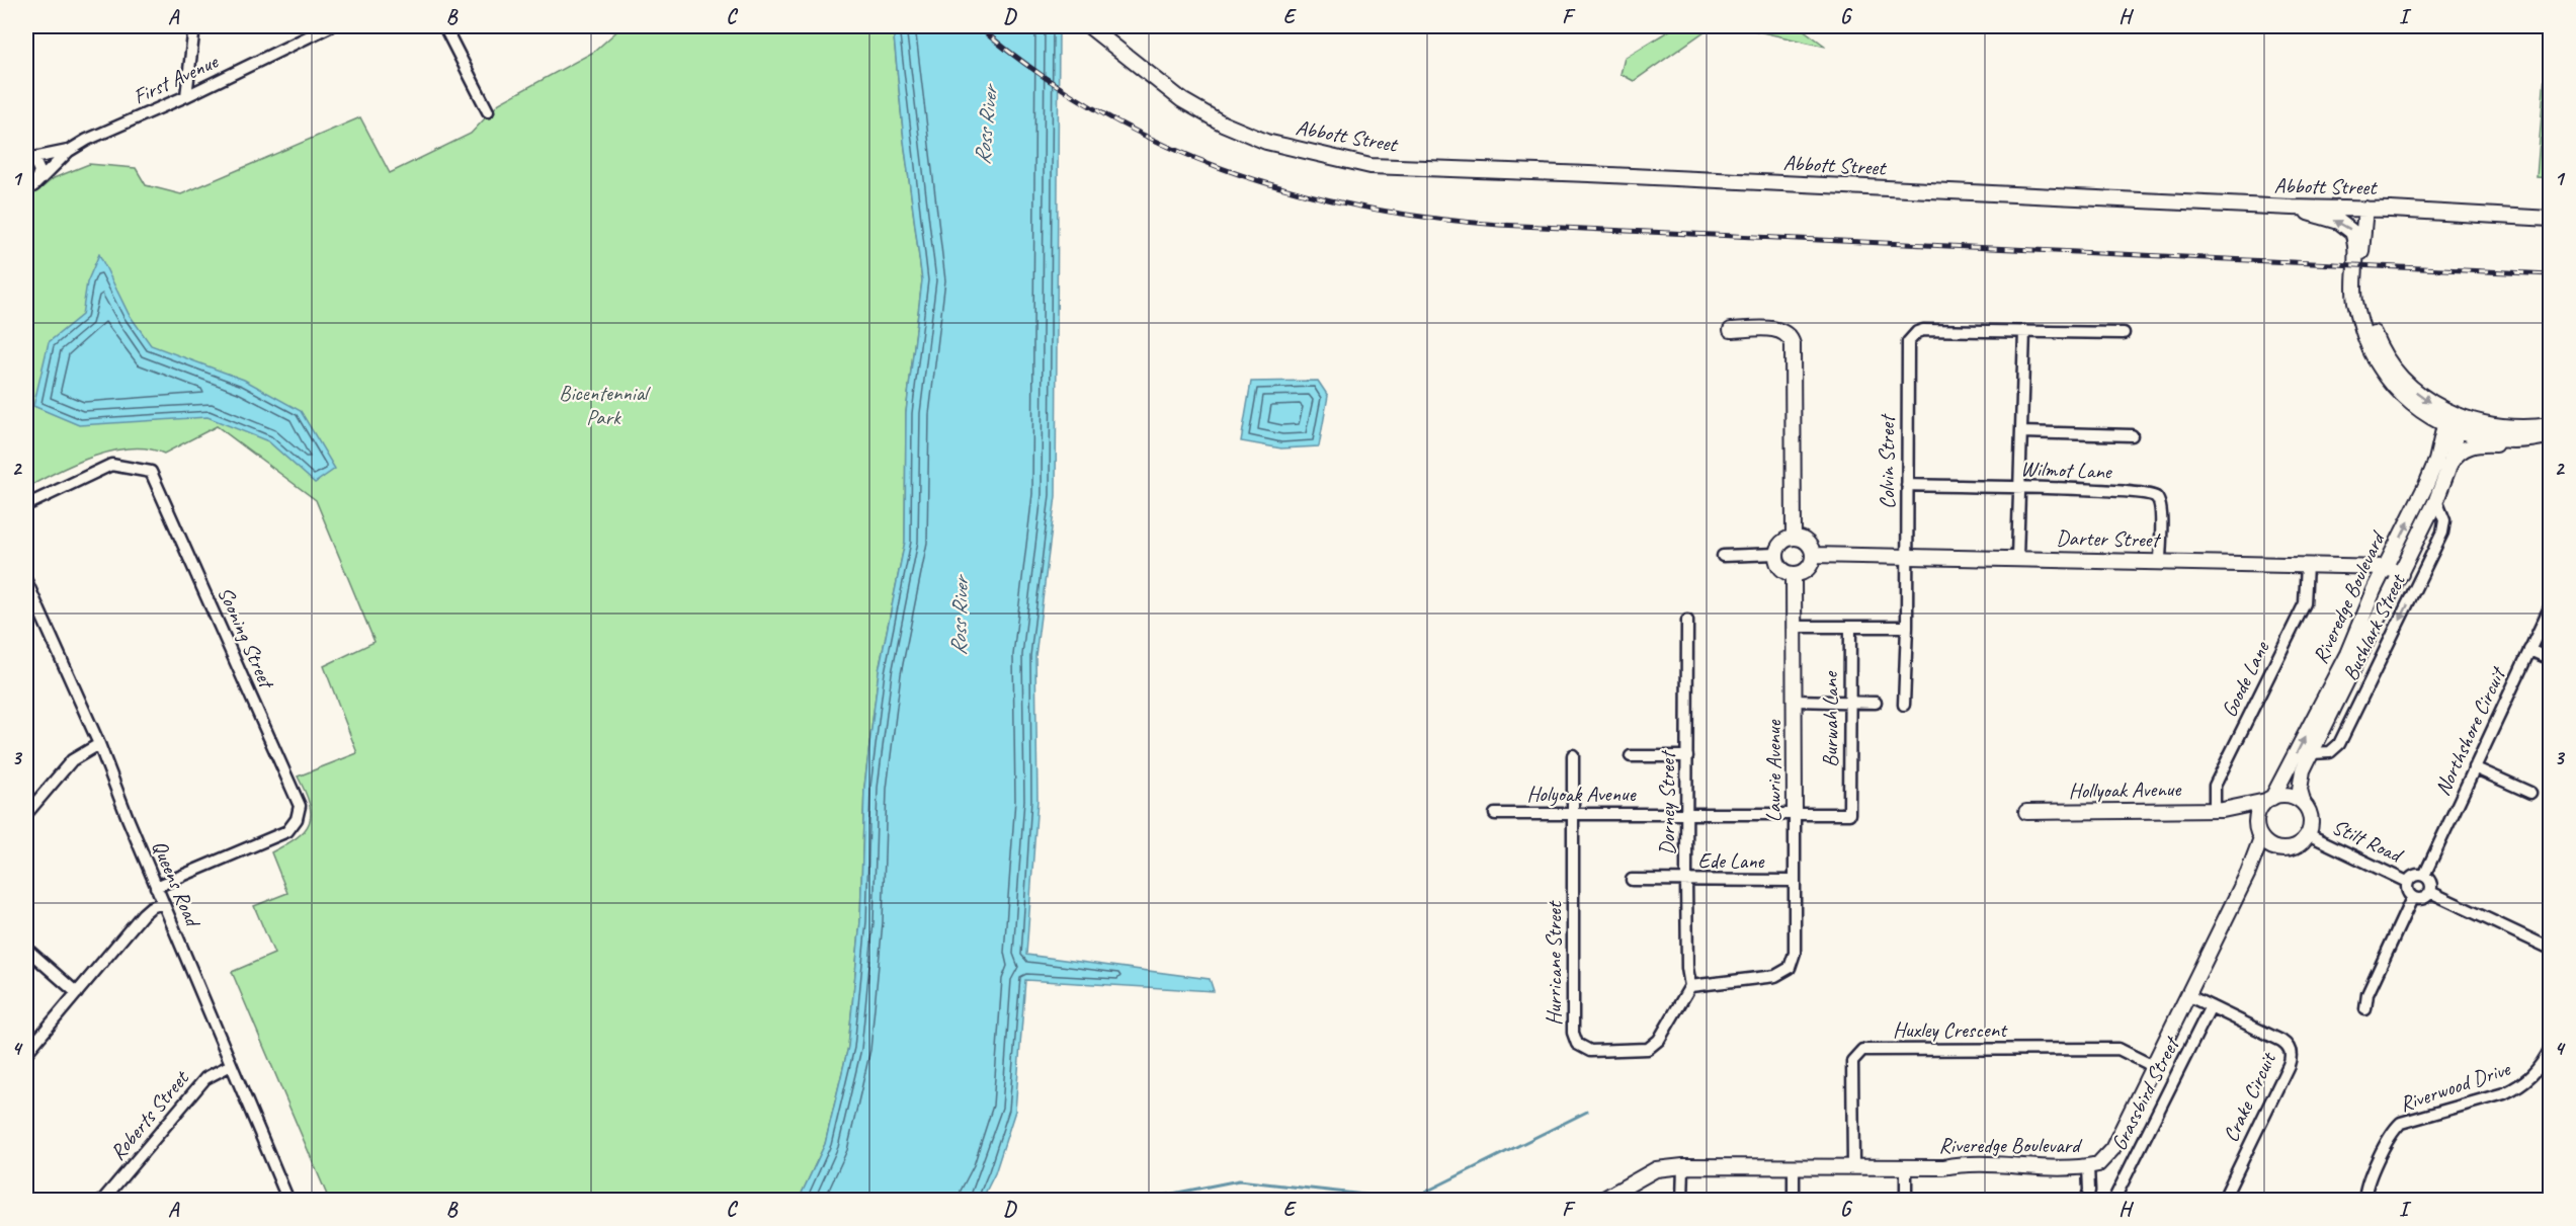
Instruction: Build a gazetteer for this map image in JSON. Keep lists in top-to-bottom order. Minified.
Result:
{"streets":{"street":["First Avenue","Abbott Street","Colvin Street","Wilmot Lane","Darter Street","Riveredge Boulevard","Bushlark Street","Sooning Street","Goode Lane","Burwah Lane","Northshore Circuit","Lawrie Avenue","Hollyoak Avenue","Holyoak Avenue","Dorney Street","Stilt Road","Ede Lane","Queens Road","Hurricane Street","Huxley Crescent","Riverwood Drive","Grassbird Street","Crake Circuit","Roberts Street"]},"crossings":[["Colvin Street","Wilmot Lane"],["Colvin Street","Darter Street"],["Wilmot Lane","Darter Street"],["Darter Street","Riveredge Boulevard"],["Darter Street","Goode Lane"],["Darter Street","Lawrie Avenue"],["Riveredge Boulevard","Bushlark Street"],["Riveredge Boulevard","Stilt Road"],["Riveredge Boulevard","Huxley Crescent"],["Riveredge Boulevard","Crake Circuit"],["Sooning Street","Queens Road"],["Goode Lane","Hollyoak Avenue"],["Burwah Lane","Holyoak Avenue"],["Northshore Circuit","Stilt Road"],["Lawrie Avenue","Holyoak Avenue"],["Lawrie Avenue","Dorney Street"],["Lawrie Avenue","Ede Lane"],["Lawrie Avenue","Hurricane Street"],["Holyoak Avenue","Dorney Street"],["Holyoak Avenue","Hurricane Street"],["Dorney Street","Ede Lane"],["Dorney Street","Hurricane Street"],["Queens Road","Roberts Street"],["Grassbird Street","Crake Circuit"]],"one_way":["Bushlark Street"],"water":["Ross River"],"parks":["Bicentennial Park"],"grid":{"columns":["A","B","C","D","E","F","G","H","I"],"rows":["1","2","3","4"]}}
